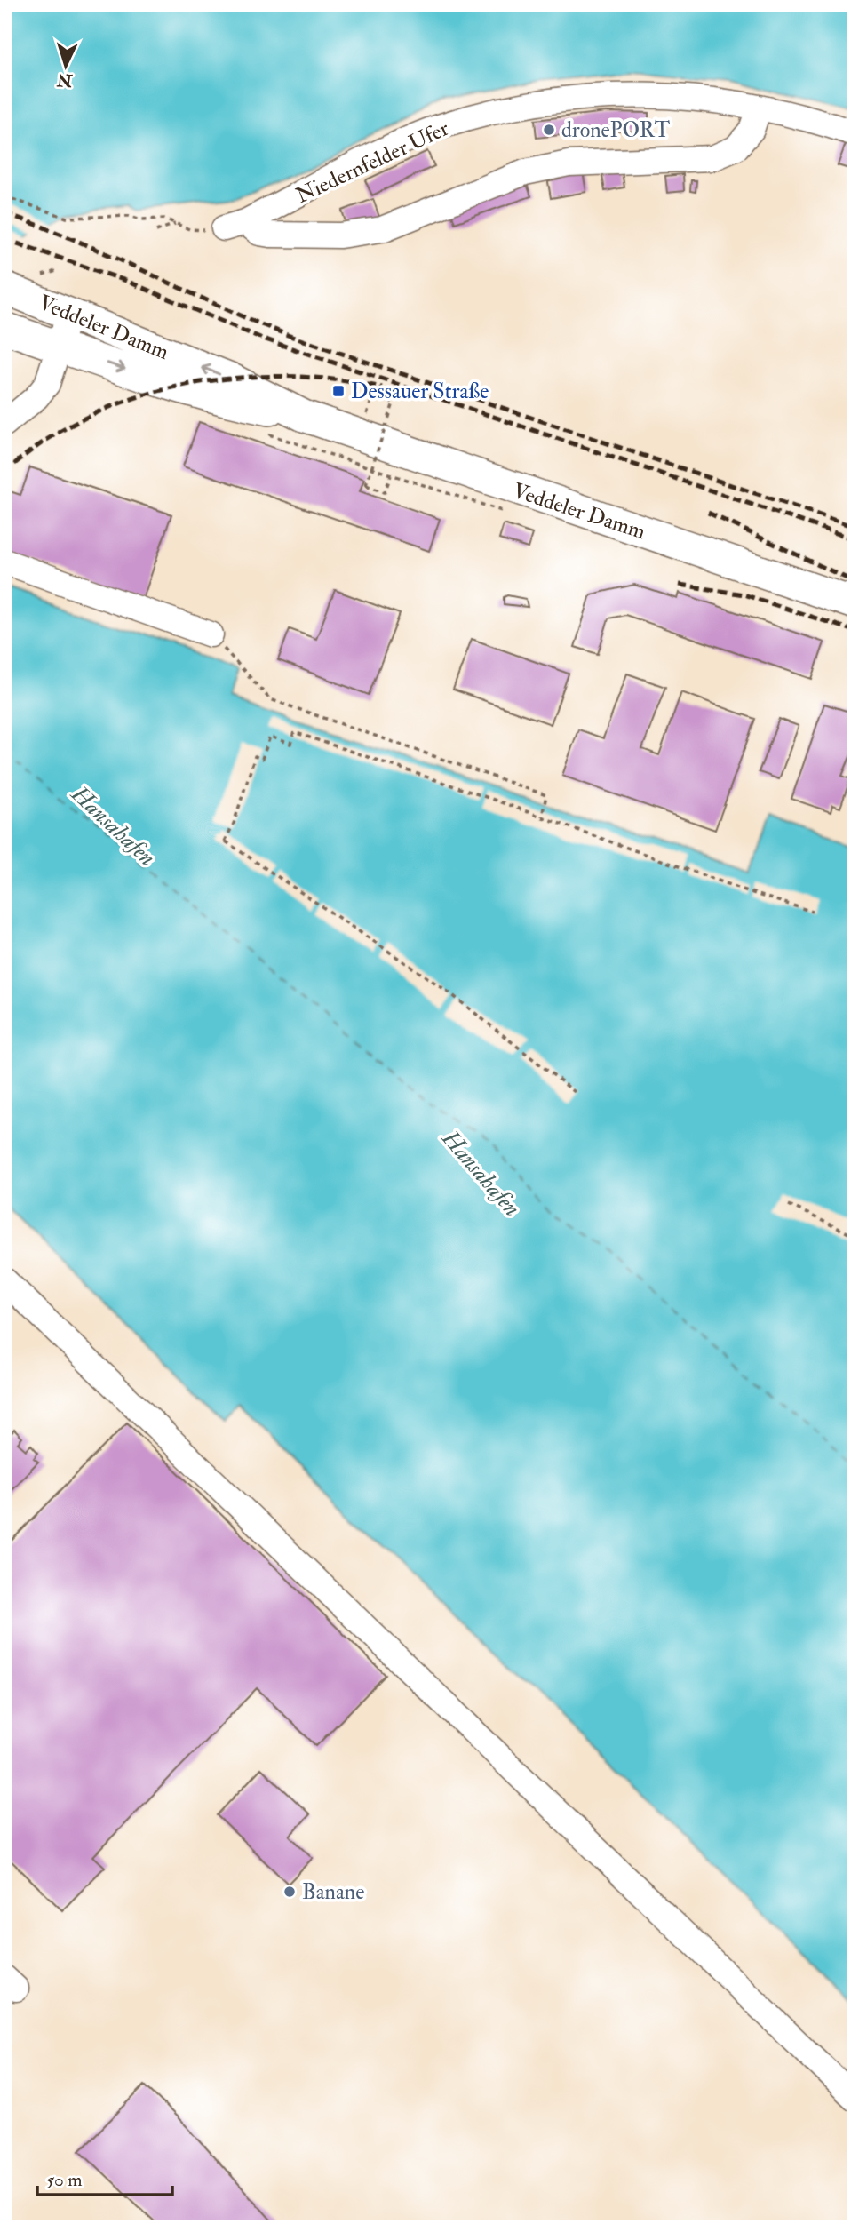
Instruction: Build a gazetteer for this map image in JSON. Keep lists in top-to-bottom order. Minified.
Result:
{"streets":{"main road":["Veddeler Damm"],"street":["Niedernfelder Ufer"]},"water":["Hansahafen"],"places":{"other":["dronePORT","Banane"],"transit":["Dessauer Straße"]},"scale_bar":"50 m","north":"bottom"}
